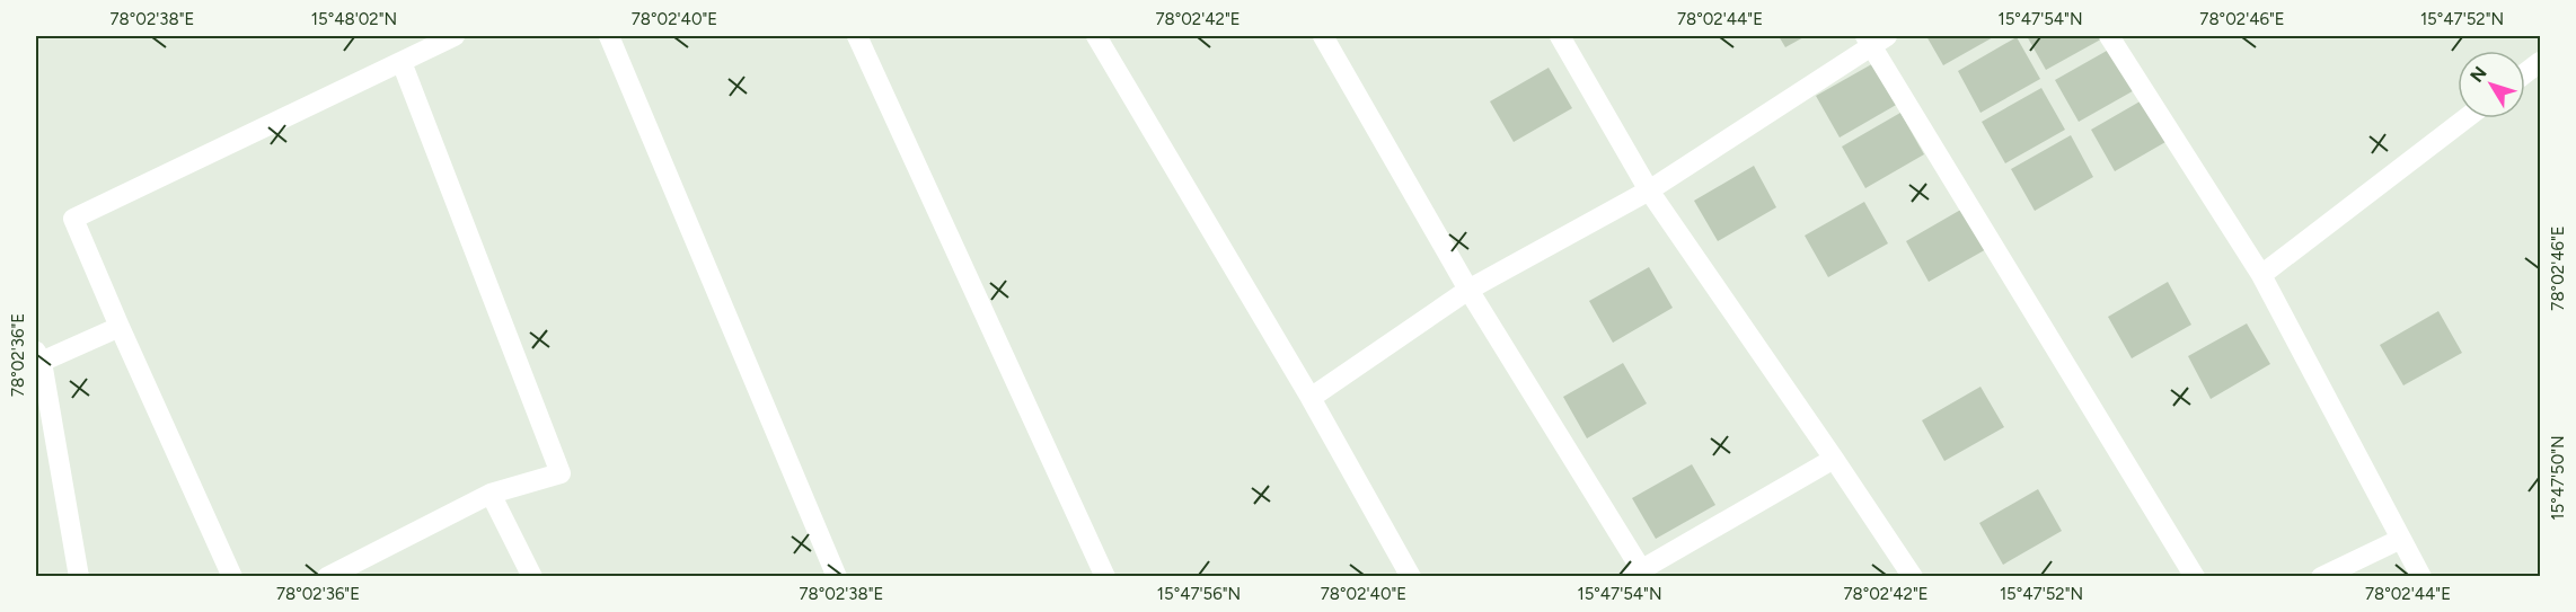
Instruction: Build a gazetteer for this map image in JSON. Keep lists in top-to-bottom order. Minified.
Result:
{"north":"top left","coordinates":["78°02'38\"E","15°48'02\"N","78°02'40\"E","78°02'42\"E","78°02'44\"E","15°47'54\"N","78°02'46\"E","15°47'52\"N","78°02'36\"E","15°47'50\"N","15°47'56\"N"]}
